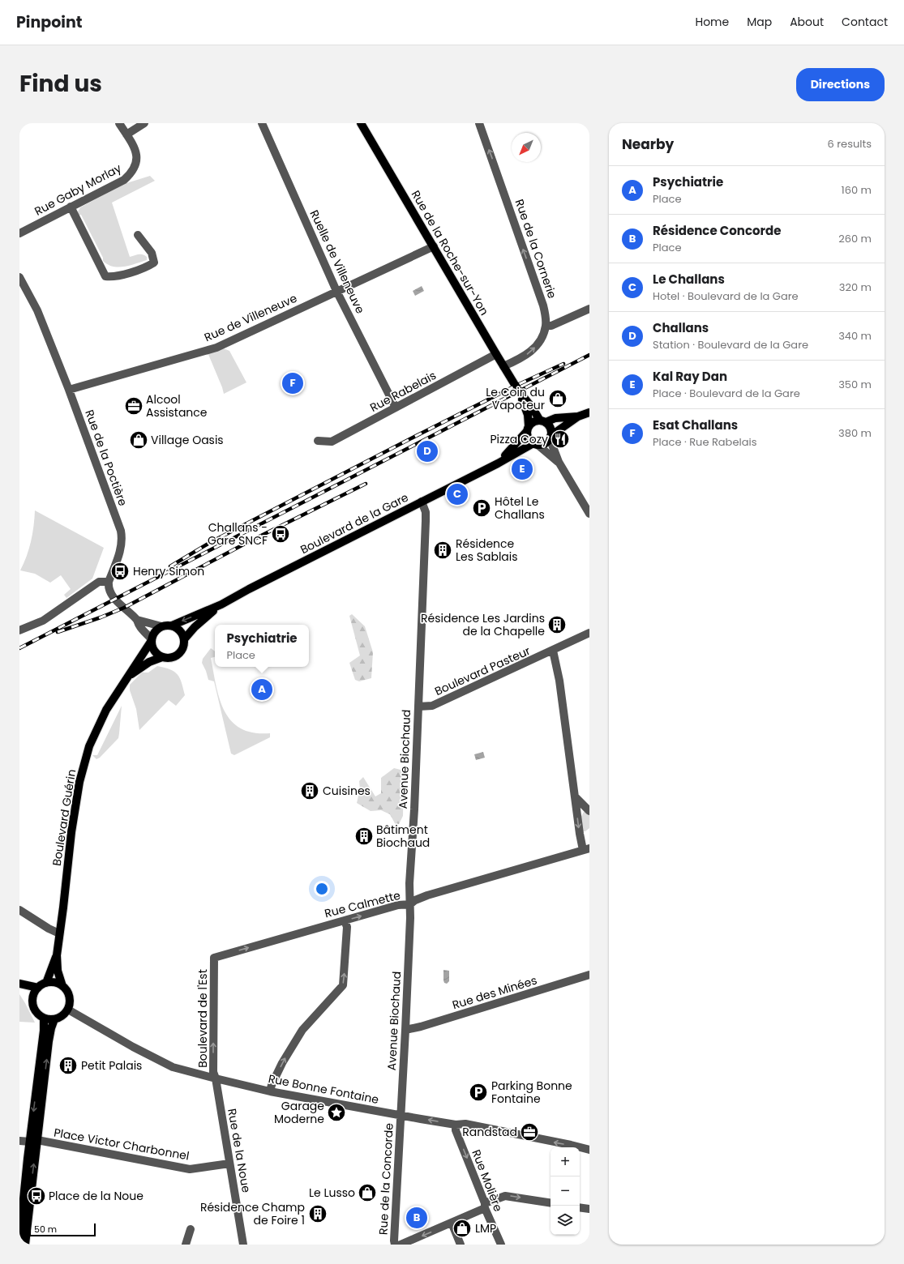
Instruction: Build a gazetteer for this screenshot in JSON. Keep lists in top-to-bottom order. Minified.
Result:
{"streets":{"main road":["Rue de la Roche-sur-Yon","Boulevard de la Gare","Boulevard Guérin"],"street":["Rue Gaby Morlay","Rue de la Cornerie","Ruelle de Villeneuve","Rue de Villeneuve","Rue Rabelais","Rue de la Poctière","Boulevard Pasteur","Avenue Biochaud","Rue Calmette","Rue des Minées","Boulevard de l'Est","Rue Bonne Fontaine","Place Victor Charbonnel","Rue de la Noue","Rue de la Concorde","Rue Molière"]},"crossings":[["Rue de la Cornerie","Rue de la Roche-sur-Yon"],["Rue de la Roche-sur-Yon","Rue de Villeneuve"],["Rue de la Roche-sur-Yon","Rue Rabelais"],["Rue de la Roche-sur-Yon","Boulevard de la Gare"],["Ruelle de Villeneuve","Rue de Villeneuve"],["Ruelle de Villeneuve","Rue Rabelais"],["Rue de Villeneuve","Rue de la Poctière"],["Boulevard de la Gare","Avenue Biochaud"],["Boulevard Pasteur","Avenue Biochaud"],["Avenue Biochaud","Rue Calmette"],["Avenue Biochaud","Rue des Minées"],["Avenue Biochaud","Rue Bonne Fontaine"],["Avenue Biochaud","Rue de la Concorde"],["Boulevard Guérin","Rue Bonne Fontaine"],["Rue Calmette","Boulevard de l'Est"],["Boulevard de l'Est","Rue Bonne Fontaine"],["Boulevard de l'Est","Rue de la Noue"],["Rue Bonne Fontaine","Rue de la Noue"],["Rue Bonne Fontaine","Rue de la Concorde"],["Rue Bonne Fontaine","Rue Molière"],["Place Victor Charbonnel","Rue de la Noue"]],"one_way":["Rue de la Cornerie","Rue Calmette","Boulevard de l'Est","Rue Molière"],"places":{"shop":["Le Coin du Vapoteur","Village Oasis","Le Lusso","LMP"],"office":["Alcool Assistance","Randstad"],"restaurant":["Pizza Cozy"],"parking":["Hôtel Le Challans","Parking Bonne Fontaine"],"bus stop":["Challans - Gare SNCF","Henry Simon","Place de la Noue"],"building":["Résidence Les Sablais","Résidence Les Jardins de la Chapelle","Cuisines","Bâtiment Biochaud","Petit Palais","Résidence Champ de Foire 1"],"place":["Garage Moderne"]},"scale_bar":"50 m","north":"bottom left","page":{"header":"Pinpoint","nav":["Home","Map","About","Contact"],"title":"Find us","buttons":"Directions","heading":["Nearby","6 results"],"list":[{"mark":"A","name":"Psychiatrie","note":"Place","value":"160 m"},{"mark":"B","name":"Résidence Concorde","note":"Place","value":"260 m"},{"mark":"C","name":"Le Challans","note":"Hotel · Boulevard de la Gare","value":"320 m"},{"mark":"D","name":"Challans","note":"Station · Boulevard de la Gare","value":"340 m"},{"mark":"E","name":"Kal Ray Dan","note":"Place · Boulevard de la Gare","value":"350 m"},{"mark":"F","name":"Esat Challans","note":"Place · Rue Rabelais","value":"380 m"}],"pins":["F","D","E","C","A","B"],"popup":["Psychiatrie","Place"],"map_buttons":["+","−"],"scale":"50 m"}}
